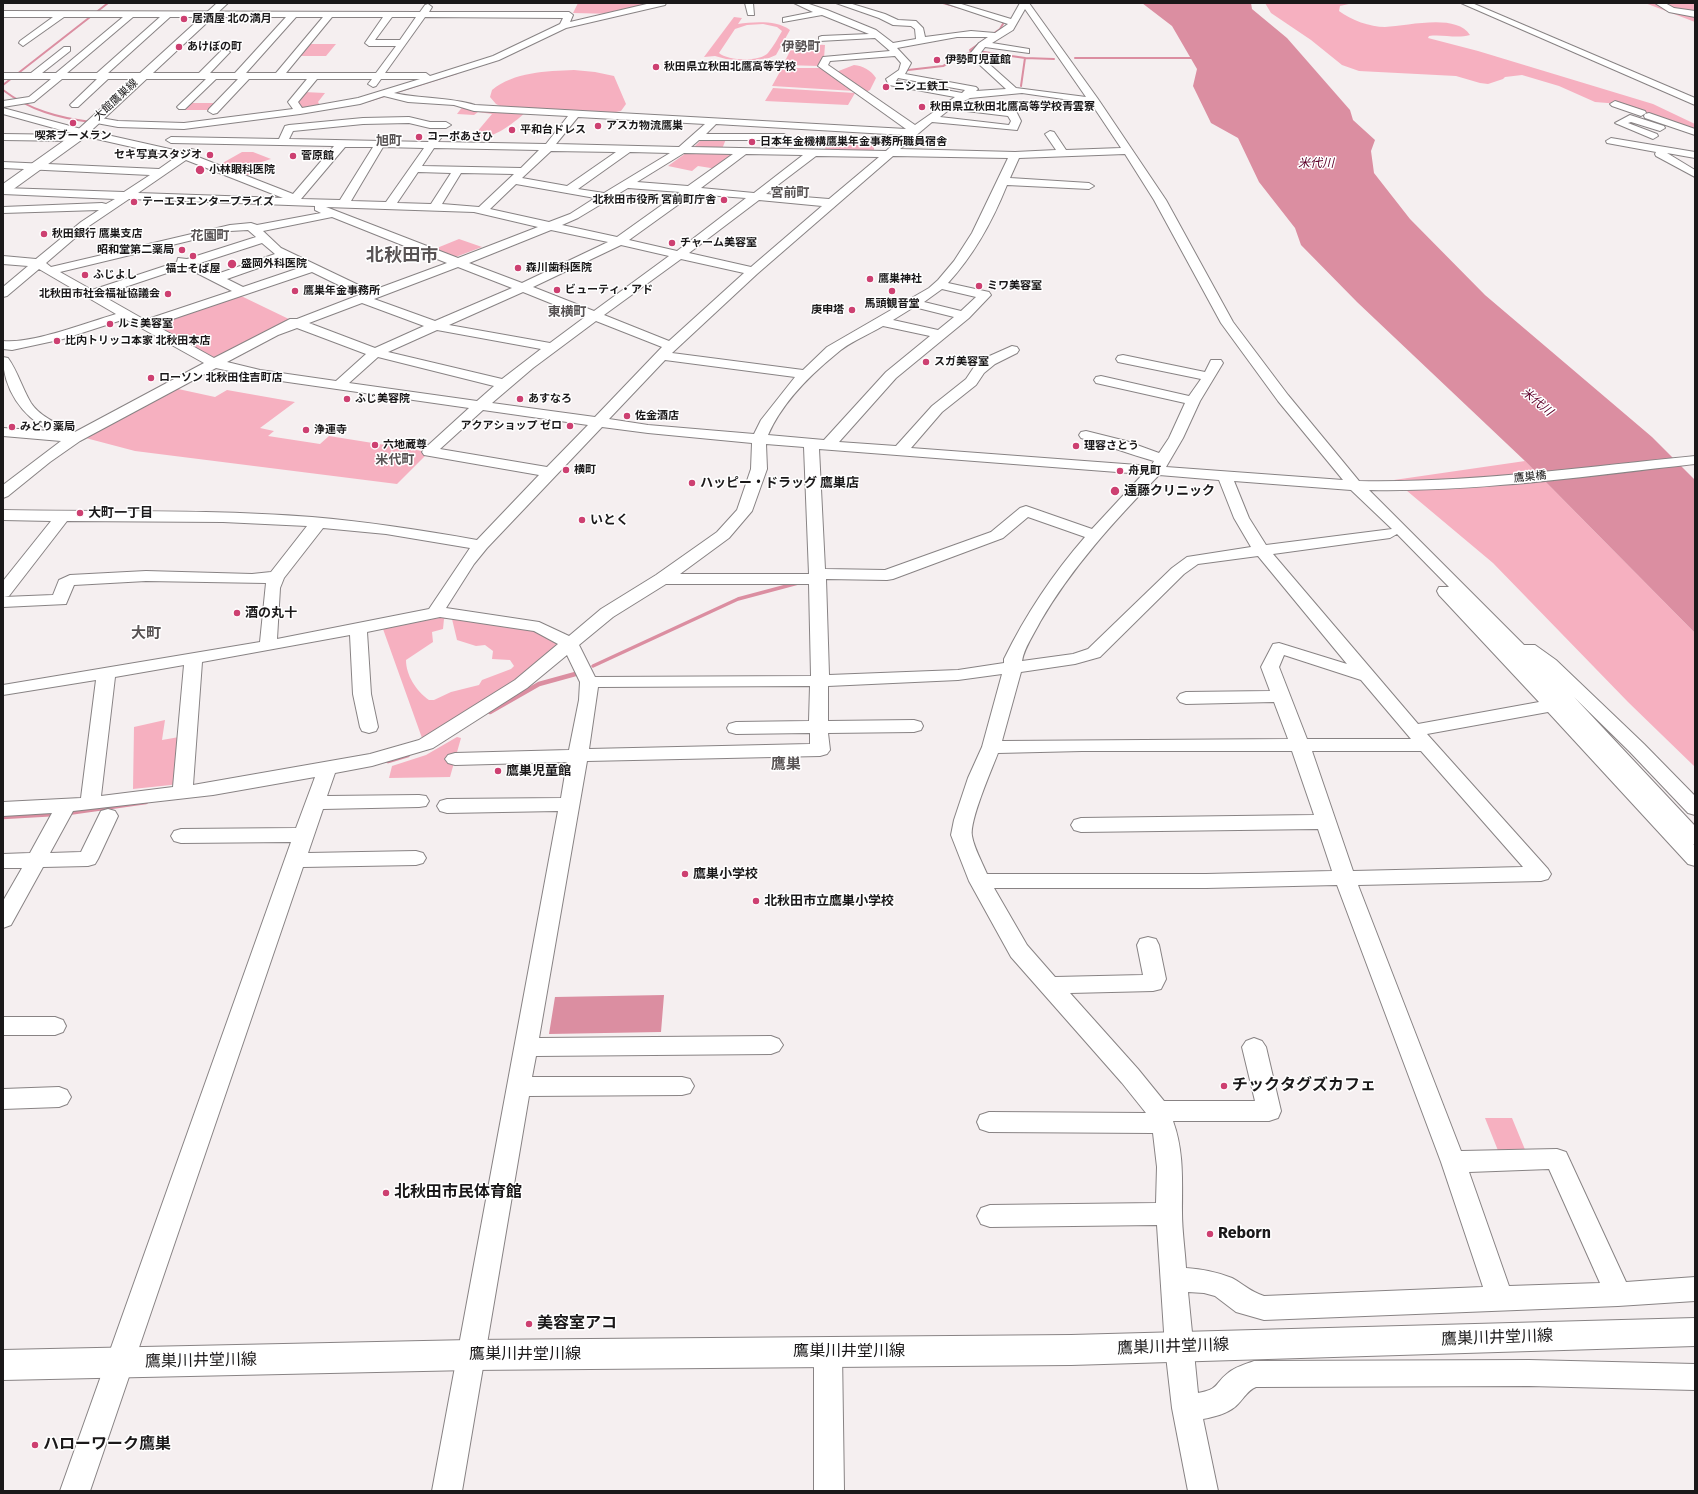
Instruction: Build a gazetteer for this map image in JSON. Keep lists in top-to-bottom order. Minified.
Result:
{"streets":{"main road":["大館鷹巣線","鷹巣川井堂川線"],"street":["鷹巣橋"]},"districts":["伊勢町","旭町","宮前町","花園町","北秋田市","東横町","米代町","大町","鷹巣"],"water":["米代川"],"places":["居酒屋 北の満月","あけぼの町","伊勢町児童館","秋田県立秋田北鷹高等学校","ニシエ鉄工","秋田県立秋田北鷹高等学校青雲寮","喫茶ブーメラン","アスカ物流鷹巣","平和台ドレス","コーポあさひ","日本年金機構鷹巣年金事務所職員宿舎","セキ写真スタジオ","菅原館","小林眼科医院","北秋田市役所 宮前町庁舎","テーエヌエンタープライズ","秋田銀行 鷹巣支店","チャーム美容室","昭和堂第二薬局","福士そば屋","盛岡外科医院","森川歯科医院","ふじよし","鷹巣神社","ミワ美容室","ビューティ・アド","鷹巣年金事務所","馬頭観音堂","北秋田市社会福祉協議会","庚申塔","ルミ美容室","比内トリッコ本家 北秋田本店","スガ美容室","ローソン 北秋田住吉町店","ふじ美容院","あすなろ","佐金酒店","アクアショップ ゼロ","みどり薬局","浄運寺","六地蔵尊","理容さとう","横町","舟見町","ハッピー・ドラッグ 鷹巣店","遠藤クリニック","大町一丁目","いとく","酒の丸十","鷹巣児童館","鷹巣小学校","北秋田市立鷹巣小学校","チックタグズカフェ","北秋田市民体育館","Reborn","美容室アコ","ハローワーク鷹巣"]}
